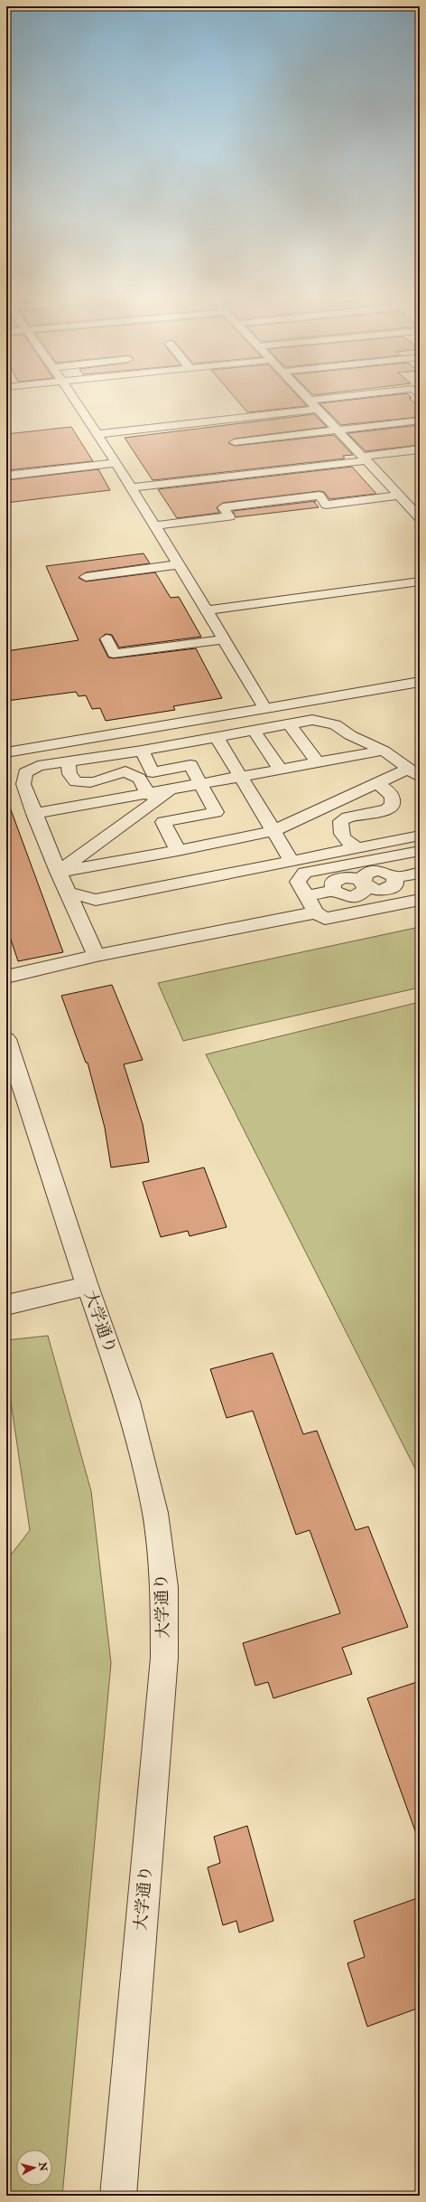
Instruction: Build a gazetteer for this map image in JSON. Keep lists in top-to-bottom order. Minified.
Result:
{"streets":{"street":["大学通り"]},"north":"right"}
